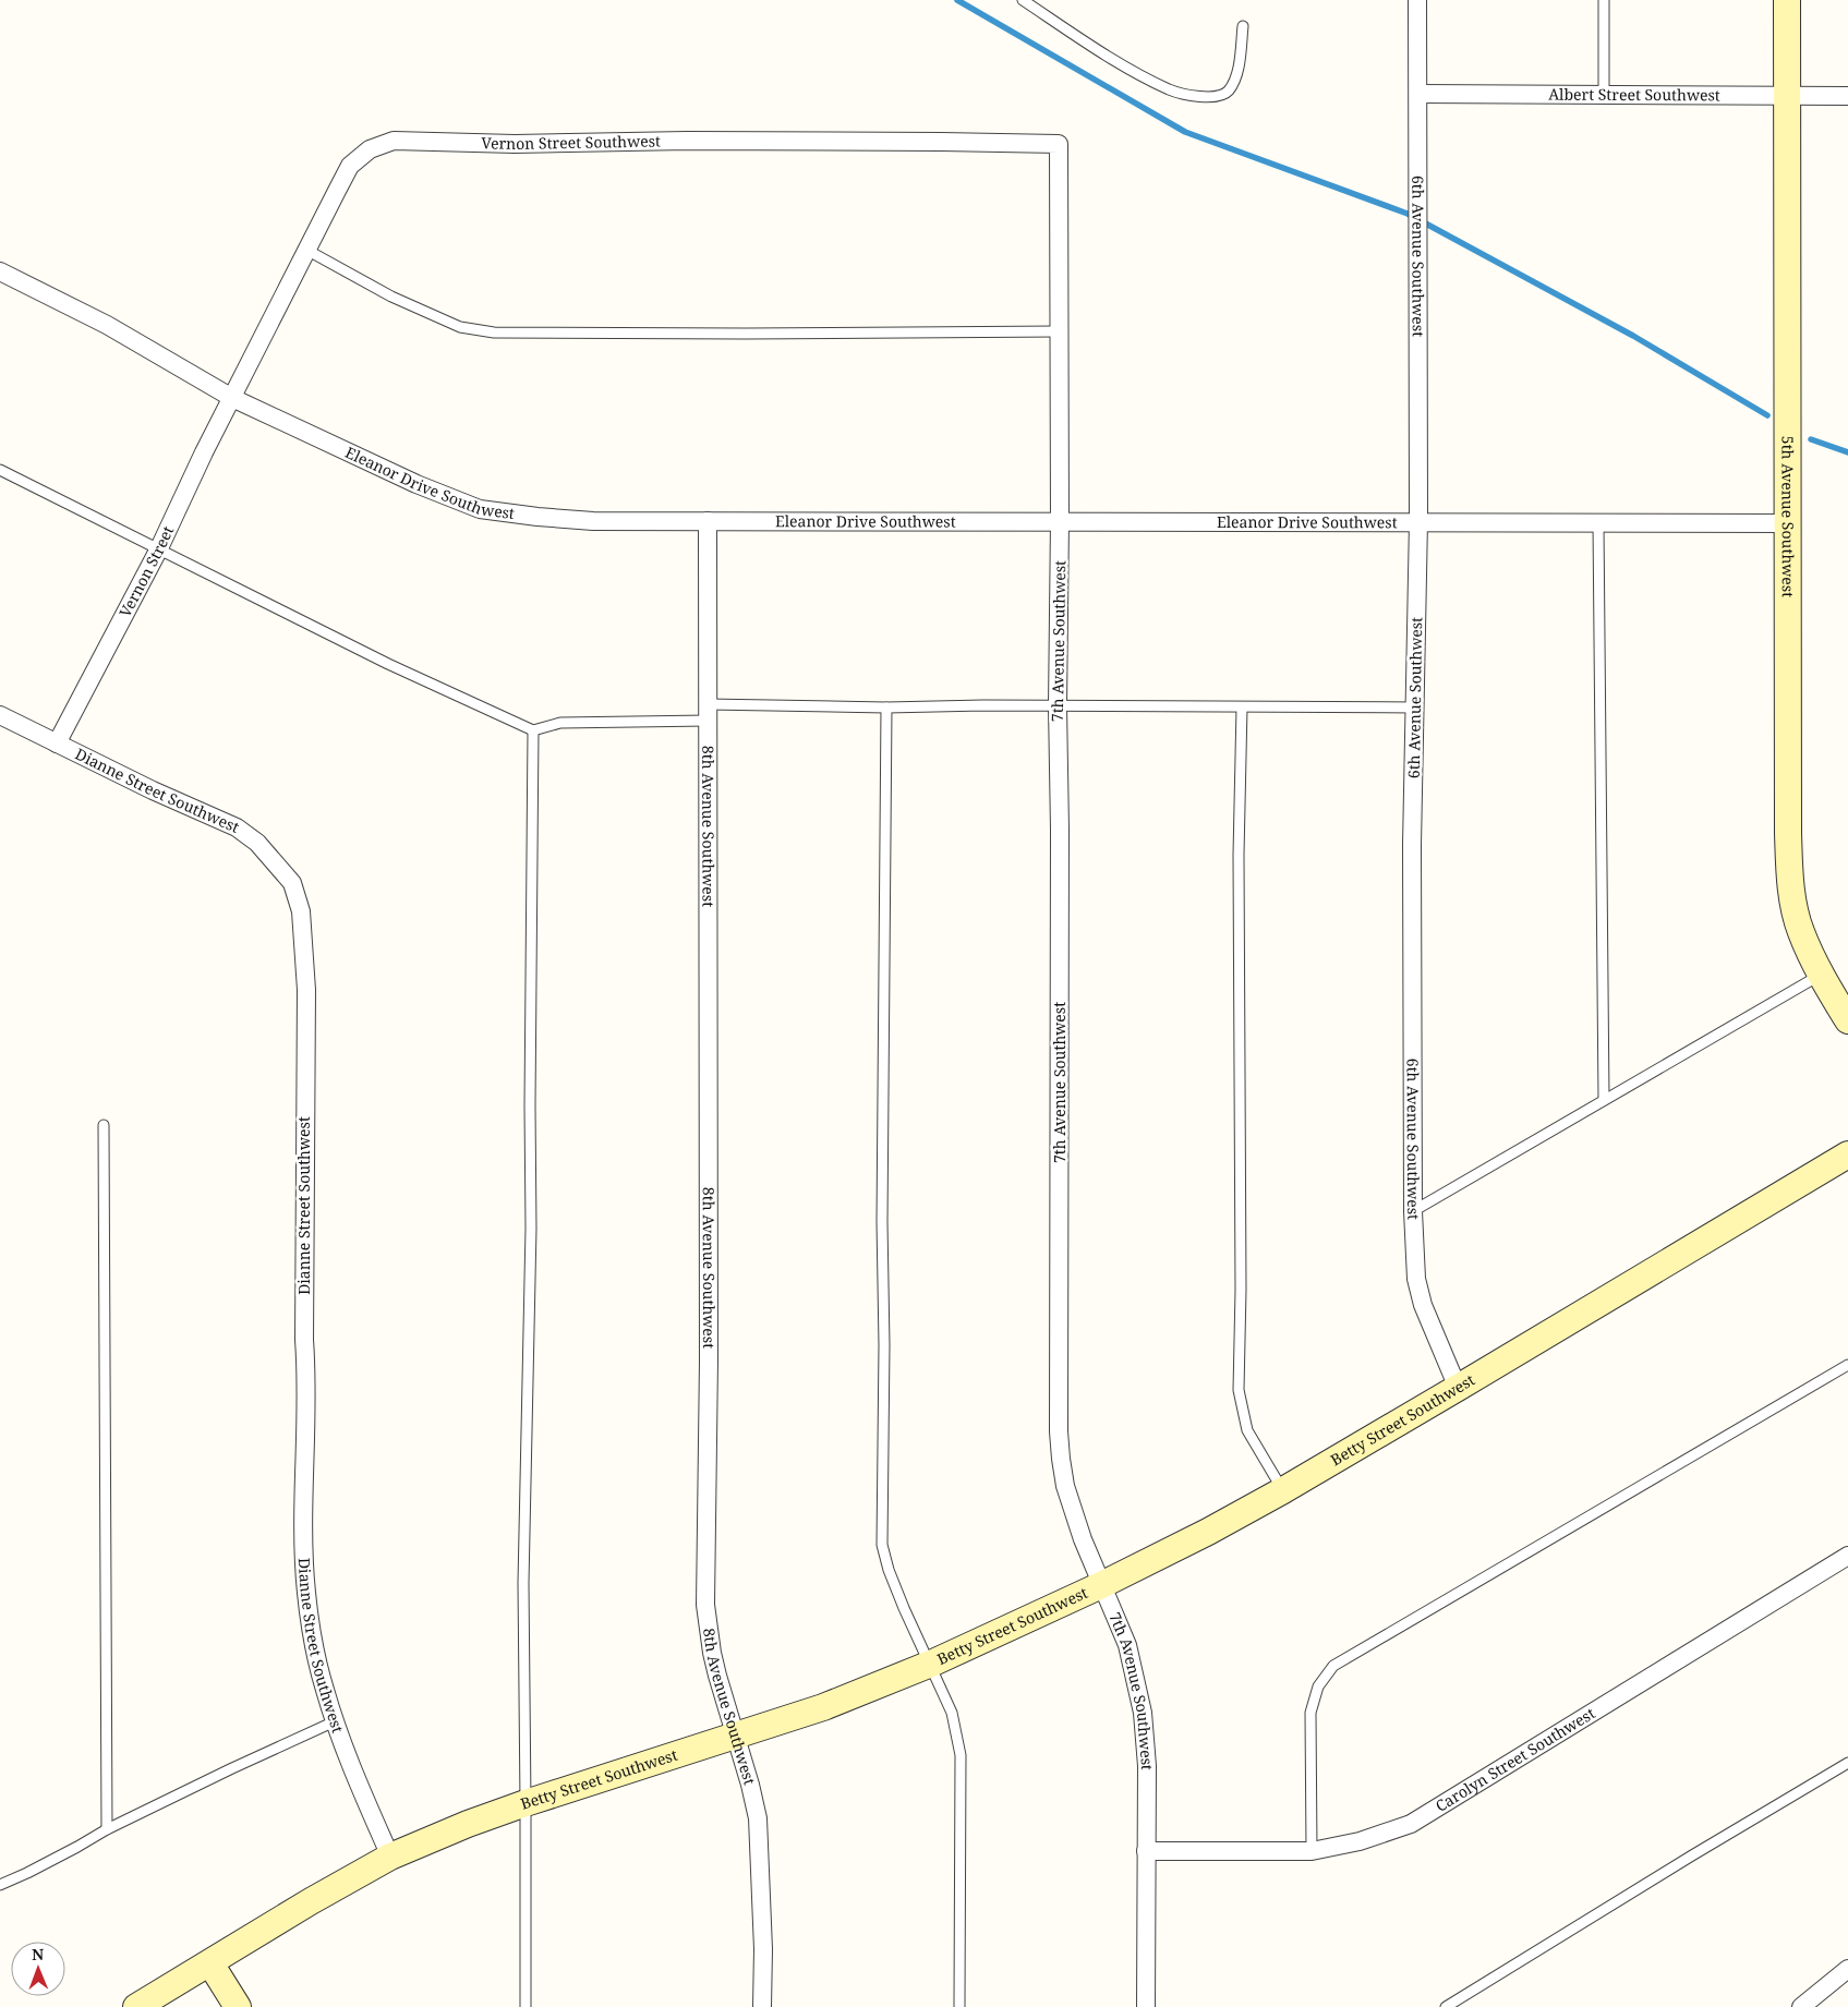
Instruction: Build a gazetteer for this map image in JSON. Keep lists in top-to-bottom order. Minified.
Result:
{"streets":{"street":["Albert Street Southwest","Vernon Street Southwest","6th Avenue Southwest","Eleanor Drive Southwest","5th Avenue Southwest","Vernon Street","7th Avenue Southwest","Dianne Street Southwest","8th Avenue Southwest","Betty Street Southwest","Carolyn Street Southwest"]},"crossings":[["Albert Street Southwest","6th Avenue Southwest"],["Albert Street Southwest","5th Avenue Southwest"],["Vernon Street Southwest","Eleanor Drive Southwest"],["Vernon Street Southwest","Vernon Street"],["Vernon Street Southwest","7th Avenue Southwest"],["6th Avenue Southwest","Eleanor Drive Southwest"],["6th Avenue Southwest","Betty Street Southwest"],["Eleanor Drive Southwest","5th Avenue Southwest"],["Eleanor Drive Southwest","Vernon Street"],["Eleanor Drive Southwest","7th Avenue Southwest"],["Eleanor Drive Southwest","8th Avenue Southwest"],["Vernon Street","Dianne Street Southwest"],["7th Avenue Southwest","Betty Street Southwest"],["7th Avenue Southwest","Carolyn Street Southwest"],["Dianne Street Southwest","Betty Street Southwest"],["8th Avenue Southwest","Betty Street Southwest"]],"north":"top"}
